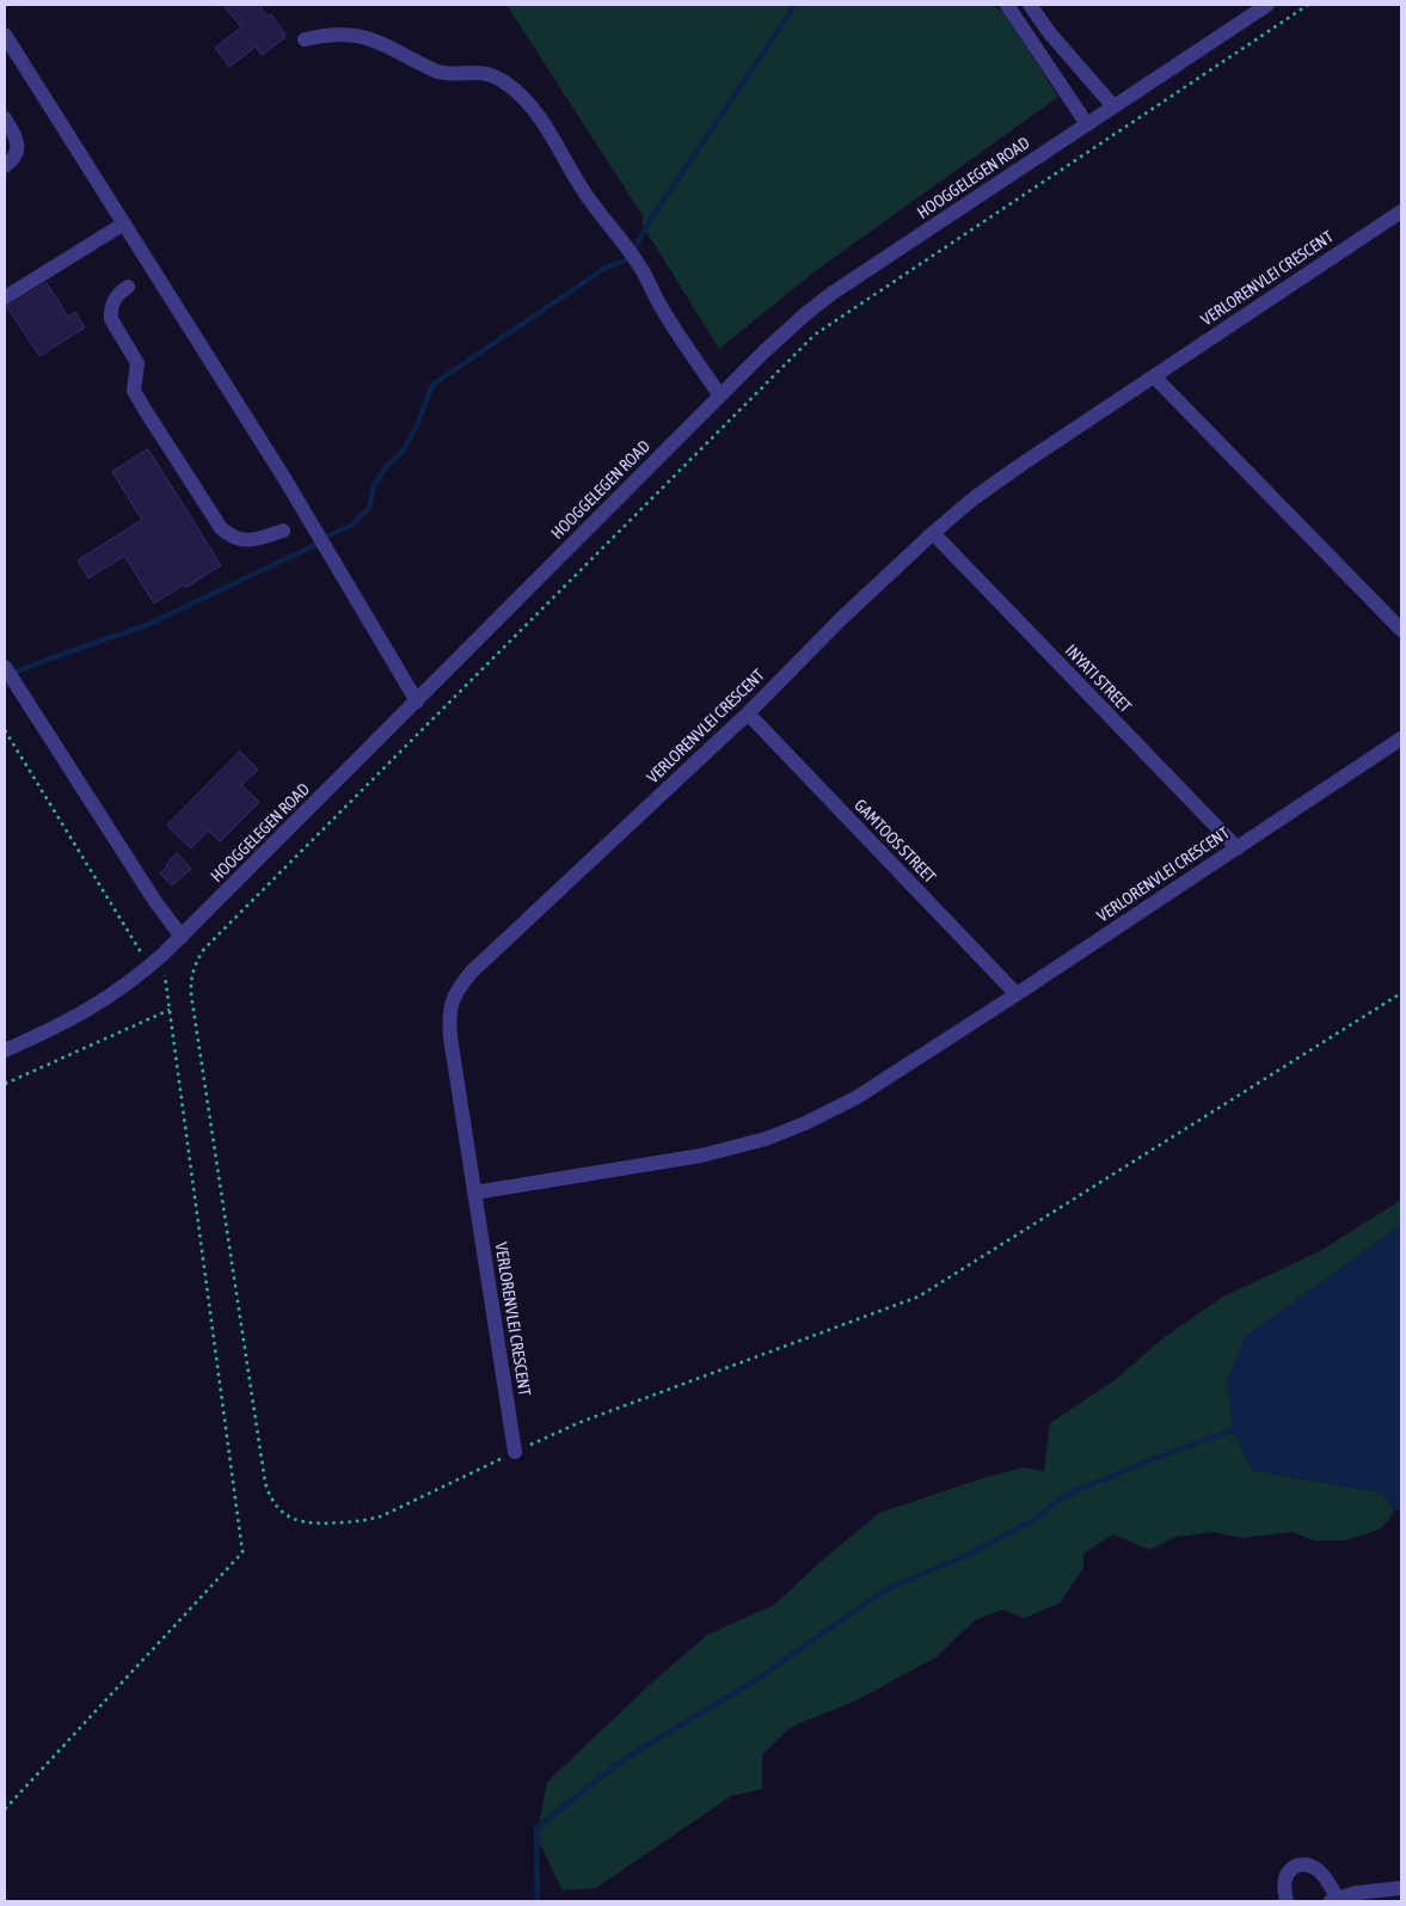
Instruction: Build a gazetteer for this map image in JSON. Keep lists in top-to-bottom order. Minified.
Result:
{"streets":{"street":["HOOGGELEGEN ROAD","VERLORENVLEI CRESCENT","INYATI STREET","GAMTOOS STREET"]},"crossings":[["VERLORENVLEI CRESCENT","INYATI STREET"],["VERLORENVLEI CRESCENT","GAMTOOS STREET"]]}
